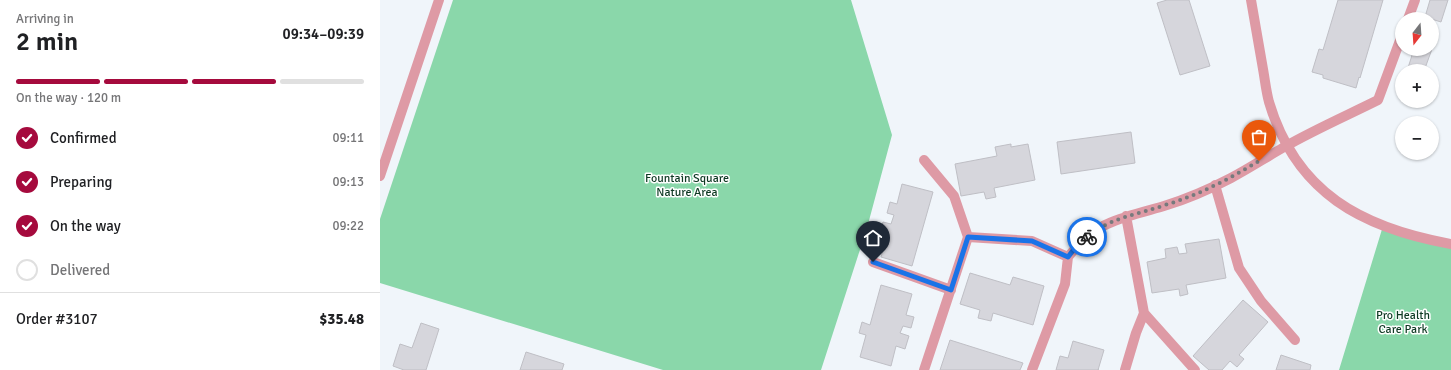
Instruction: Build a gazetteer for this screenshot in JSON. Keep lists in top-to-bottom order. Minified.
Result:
{"parks":["Fountain Square Nature Area","Pro Health Care Park"],"north":"bottom","page":{"heading":["2 min","Arriving in","09:34–09:39"],"panel":["Order #3107","$35.48"],"map_buttons":["+","−"],"bar":"On the way · 120 m","list":[["Confirmed","09:11"],["Preparing","09:13"],["On the way","09:22"],"Delivered"]}}
